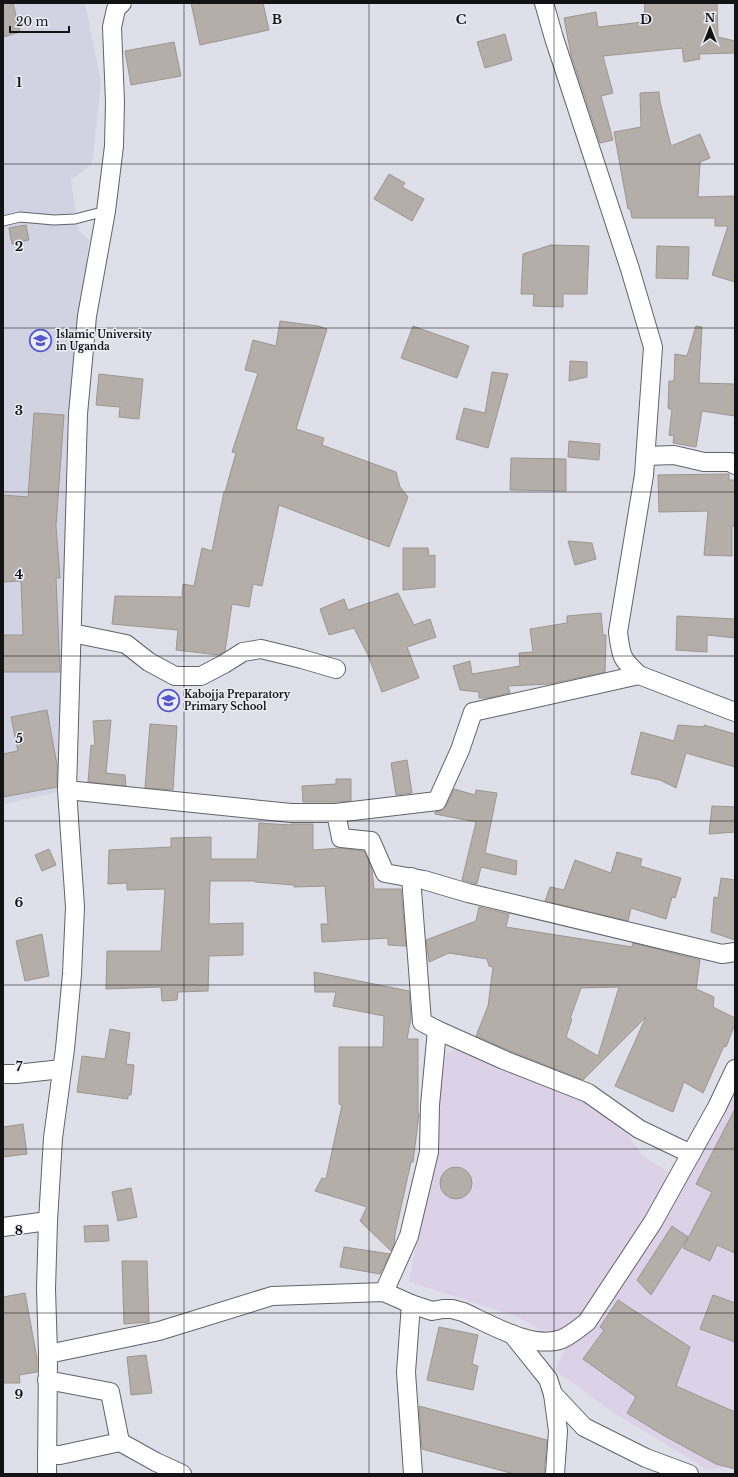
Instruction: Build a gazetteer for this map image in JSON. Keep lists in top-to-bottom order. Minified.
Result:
{"places":{"school or university":["Islamic University in Uganda","Kabojja Preparatory Primary School"]},"scale_bar":"20 m","north":"top","grid":{"columns":["B","C","D"],"rows":["1","2","3","4","5","6","7","8","9"]}}
